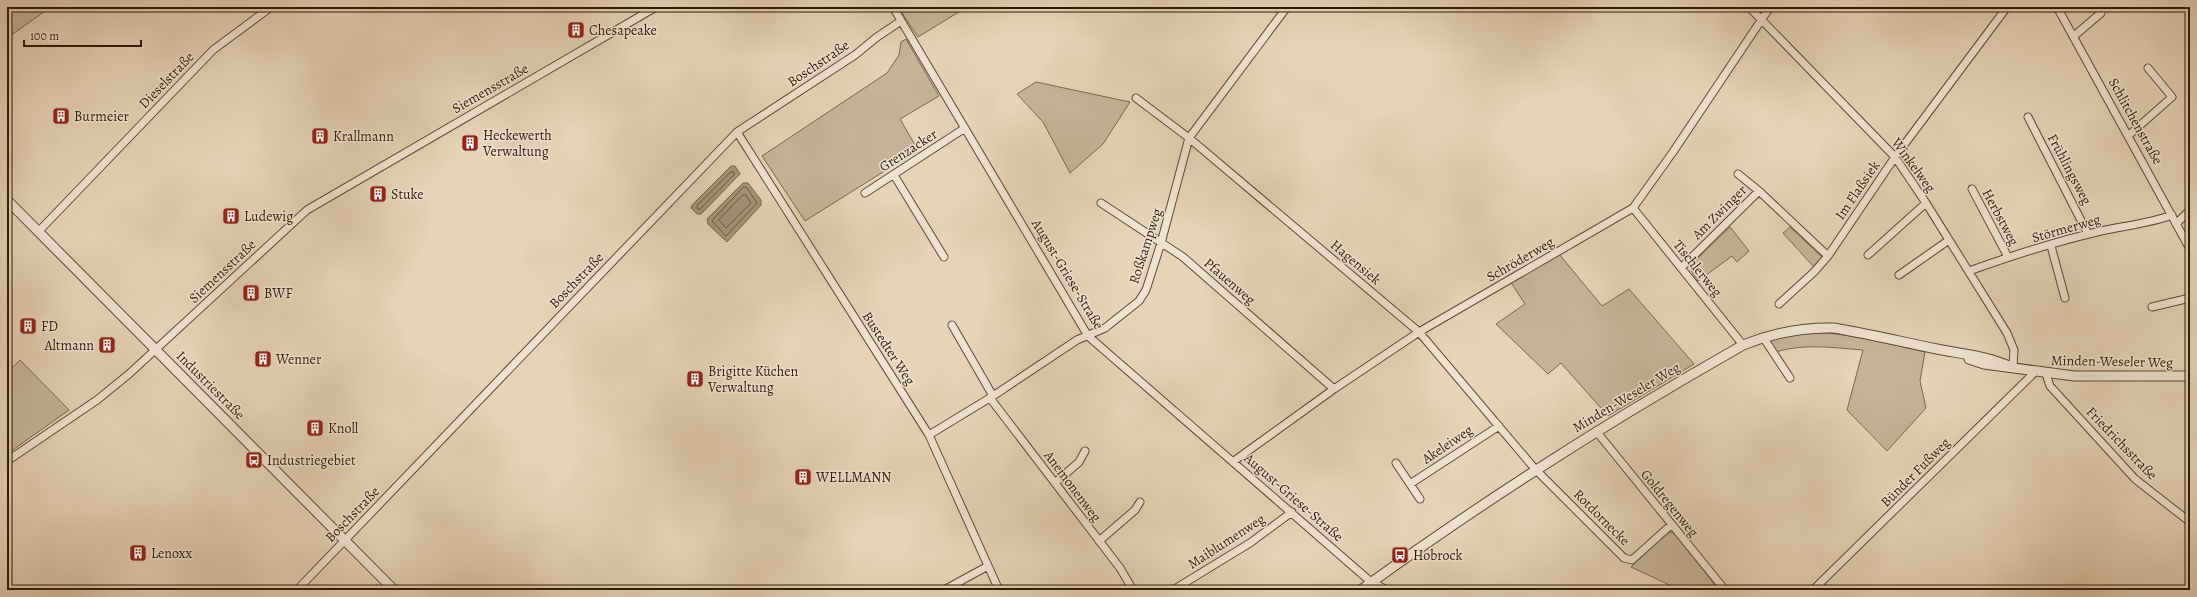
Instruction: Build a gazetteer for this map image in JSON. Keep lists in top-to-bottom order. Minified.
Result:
{"streets":{"street":["Boschstraße","Dieselstraße","Siemensstraße","Schlitchenstraße","Grenzacker","Winkelweg","Frühlingsweg","Im Flaßsiek","Am Zwinger","Herbstweg","Störmerweg","Roßkampweg","Schröderweg","Hagensiek","Tischlerweg","August-Griese-Straße","Pfauenweg","Bustedter Weg","Minden-Weseler Weg","Industriestraße","Friedrichsstraße","Akeleiweg","Bünder Fußweg","Anemonenweg","Goldregenweg","Rotdornecke","Maiblumenweg"]},"crossings":[["Boschstraße","August-Griese-Straße"],["Boschstraße","Bustedter Weg"],["Boschstraße","Industriestraße"],["Dieselstraße","Industriestraße"],["Siemensstraße","Industriestraße"],["Schlitchenstraße","Störmerweg"],["Grenzacker","August-Griese-Straße"],["Winkelweg","Im Flaßsiek"],["Winkelweg","Störmerweg"],["Winkelweg","Schröderweg"],["Winkelweg","Minden-Weseler Weg"],["Frühlingsweg","Störmerweg"],["Im Flaßsiek","Am Zwinger"],["Am Zwinger","Tischlerweg"],["Herbstweg","Störmerweg"],["Roßkampweg","Hagensiek"],["Roßkampweg","August-Griese-Straße"],["Roßkampweg","Pfauenweg"],["Roßkampweg","Bustedter Weg"],["Roßkampweg","Anemonenweg"],["Schröderweg","Hagensiek"],["Schröderweg","Tischlerweg"],["Schröderweg","August-Griese-Straße"],["Schröderweg","Pfauenweg"],["Hagensiek","Minden-Weseler Weg"],["Hagensiek","Akeleiweg"],["Hagensiek","Rotdornecke"],["Tischlerweg","Minden-Weseler Weg"],["August-Griese-Straße","Minden-Weseler Weg"],["August-Griese-Straße","Maiblumenweg"],["Minden-Weseler Weg","Friedrichsstraße"],["Minden-Weseler Weg","Bünder Fußweg"],["Minden-Weseler Weg","Goldregenweg"],["Minden-Weseler Weg","Rotdornecke"],["Goldregenweg","Rotdornecke"]],"places":{"building":["Chesapeake","Burmeier","Krallmann","Heckewerth Verwaltung","Stuke","Ludewig","BWF","FD","Altmann","Wenner","Brigitte Küchen Verwaltung","Knoll","WELLMANN","Lenoxx"],"bus stop":["Industriegebiet","Hobrock"]},"scale_bar":"100 m"}
